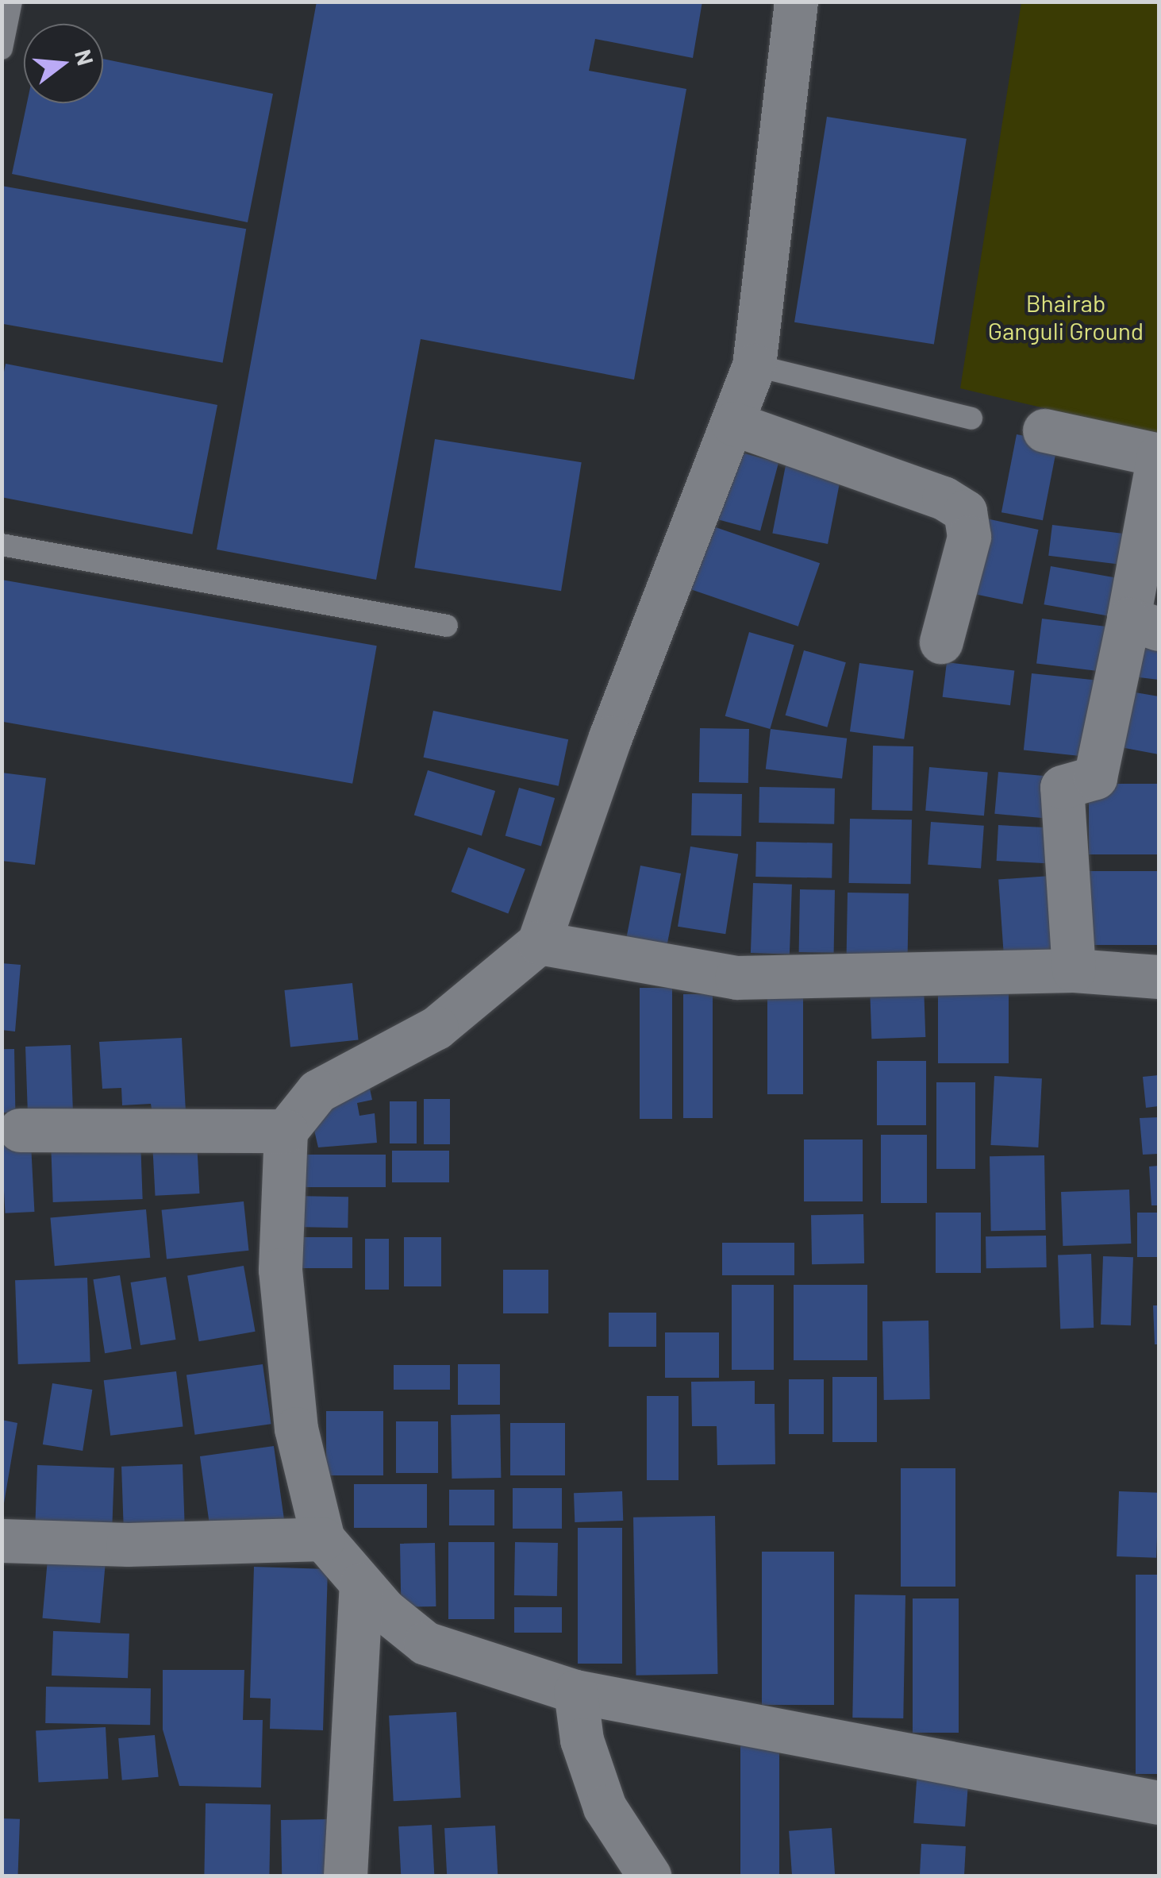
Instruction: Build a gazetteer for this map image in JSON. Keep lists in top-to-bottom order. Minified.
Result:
{"parks":["Bhairab Ganguli Ground"],"north":"right"}
